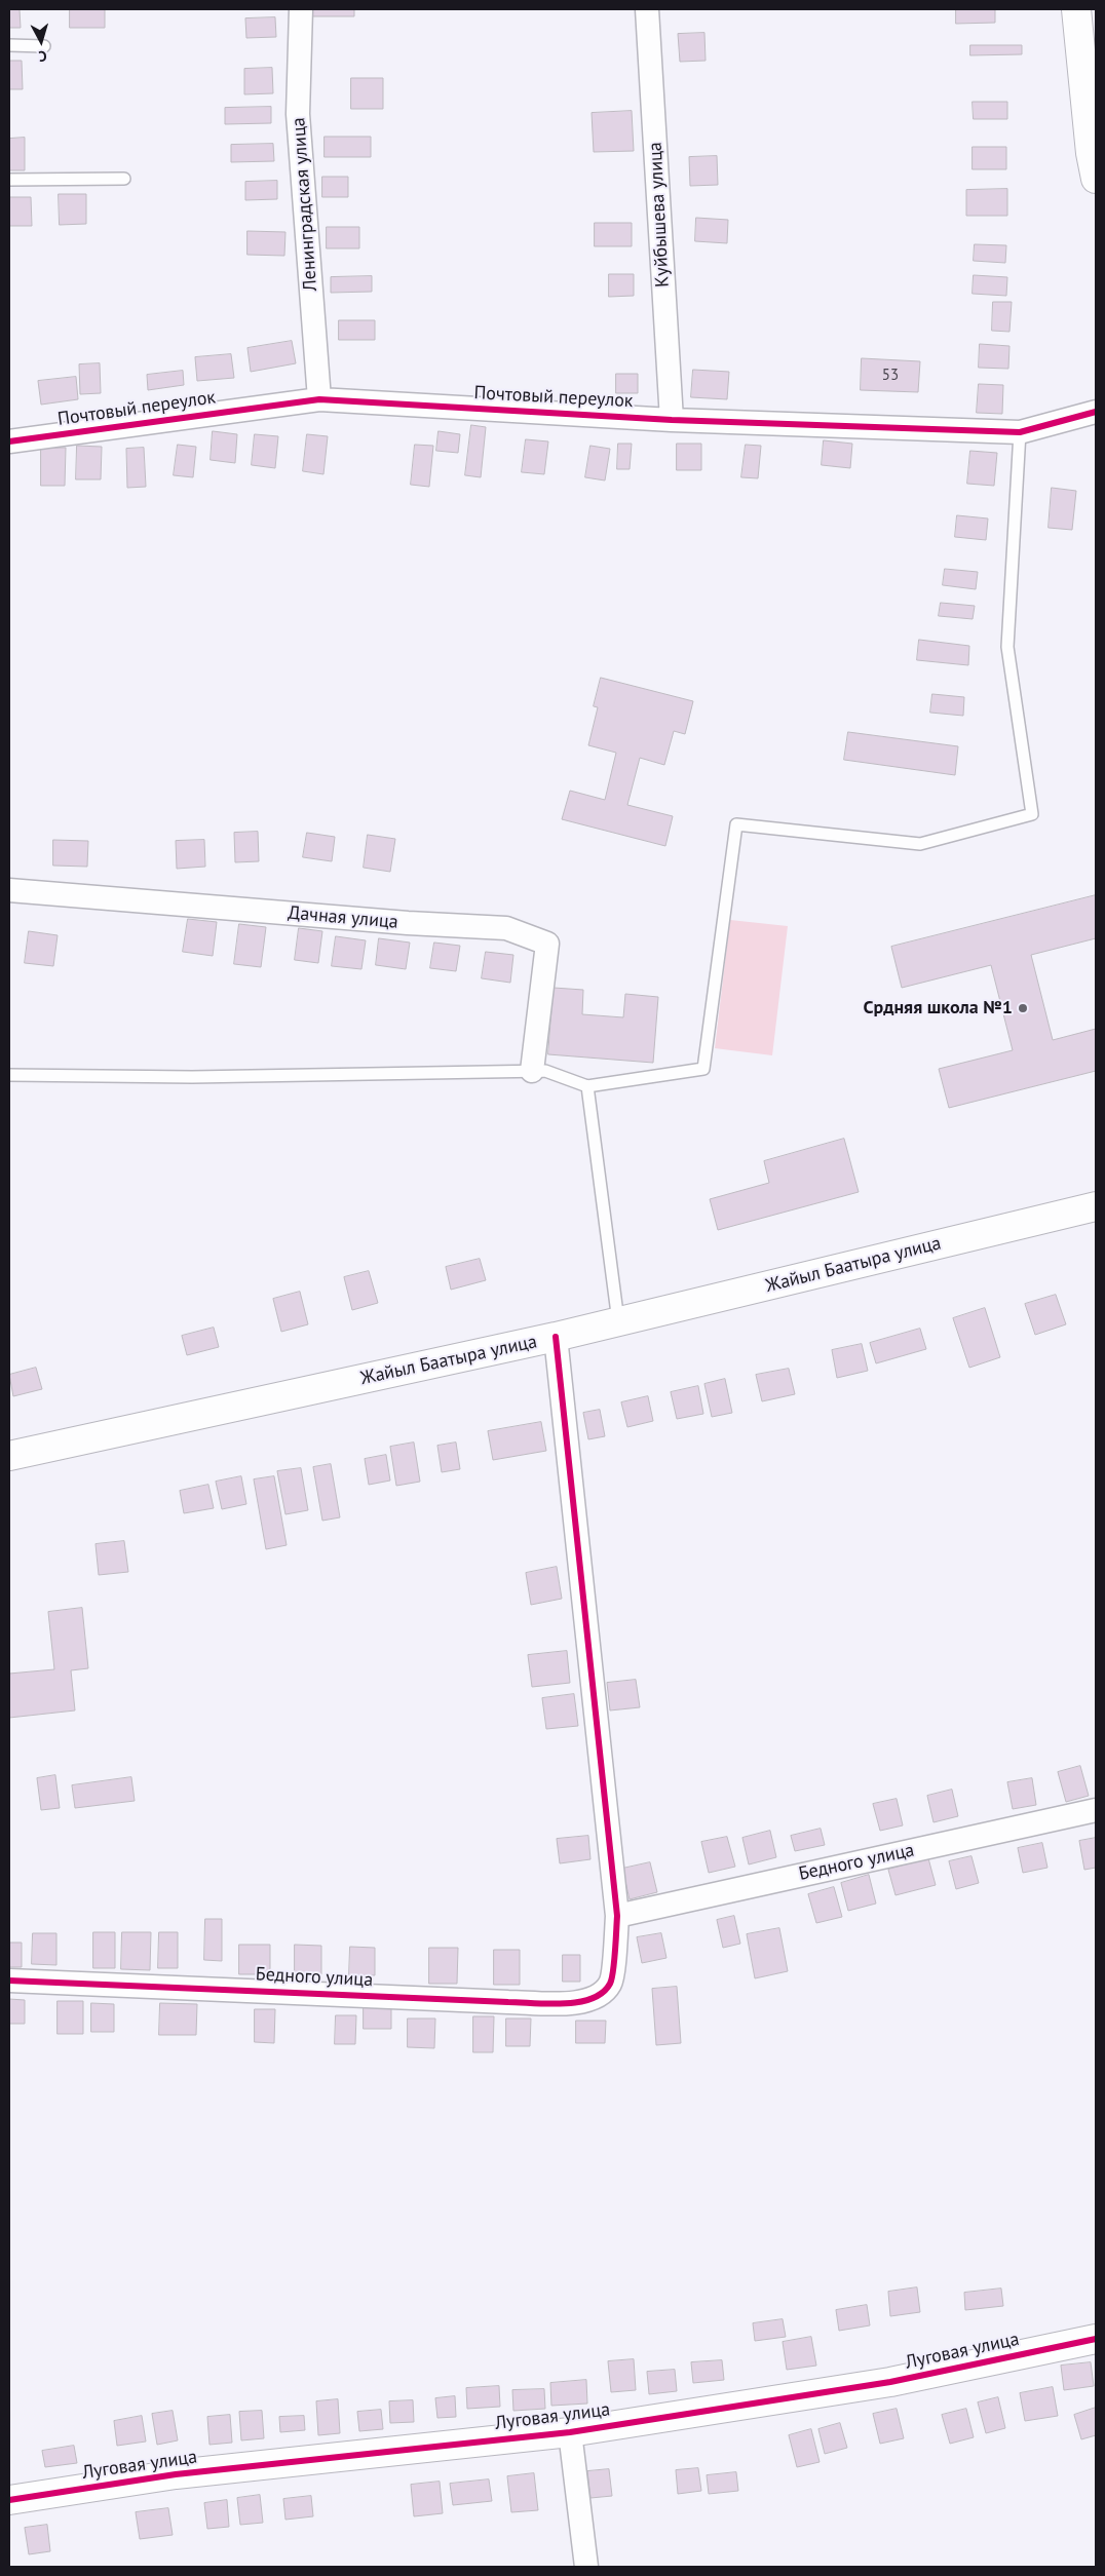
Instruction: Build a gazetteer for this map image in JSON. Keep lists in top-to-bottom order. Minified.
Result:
{"streets":{"main road":["Жайыл Баатыра улица","Луговая улица"],"street":["Ленинградская улица","Куйбышева улица","Почтовый переулок","Дачная улица","Бедного улица"]},"crossings":[["Ленинградская улица","Почтовый переулок"],["Куйбышева улица","Почтовый переулок"]],"places":["Срдняя школа №1"],"house_numbers":["53"],"north":"bottom"}
